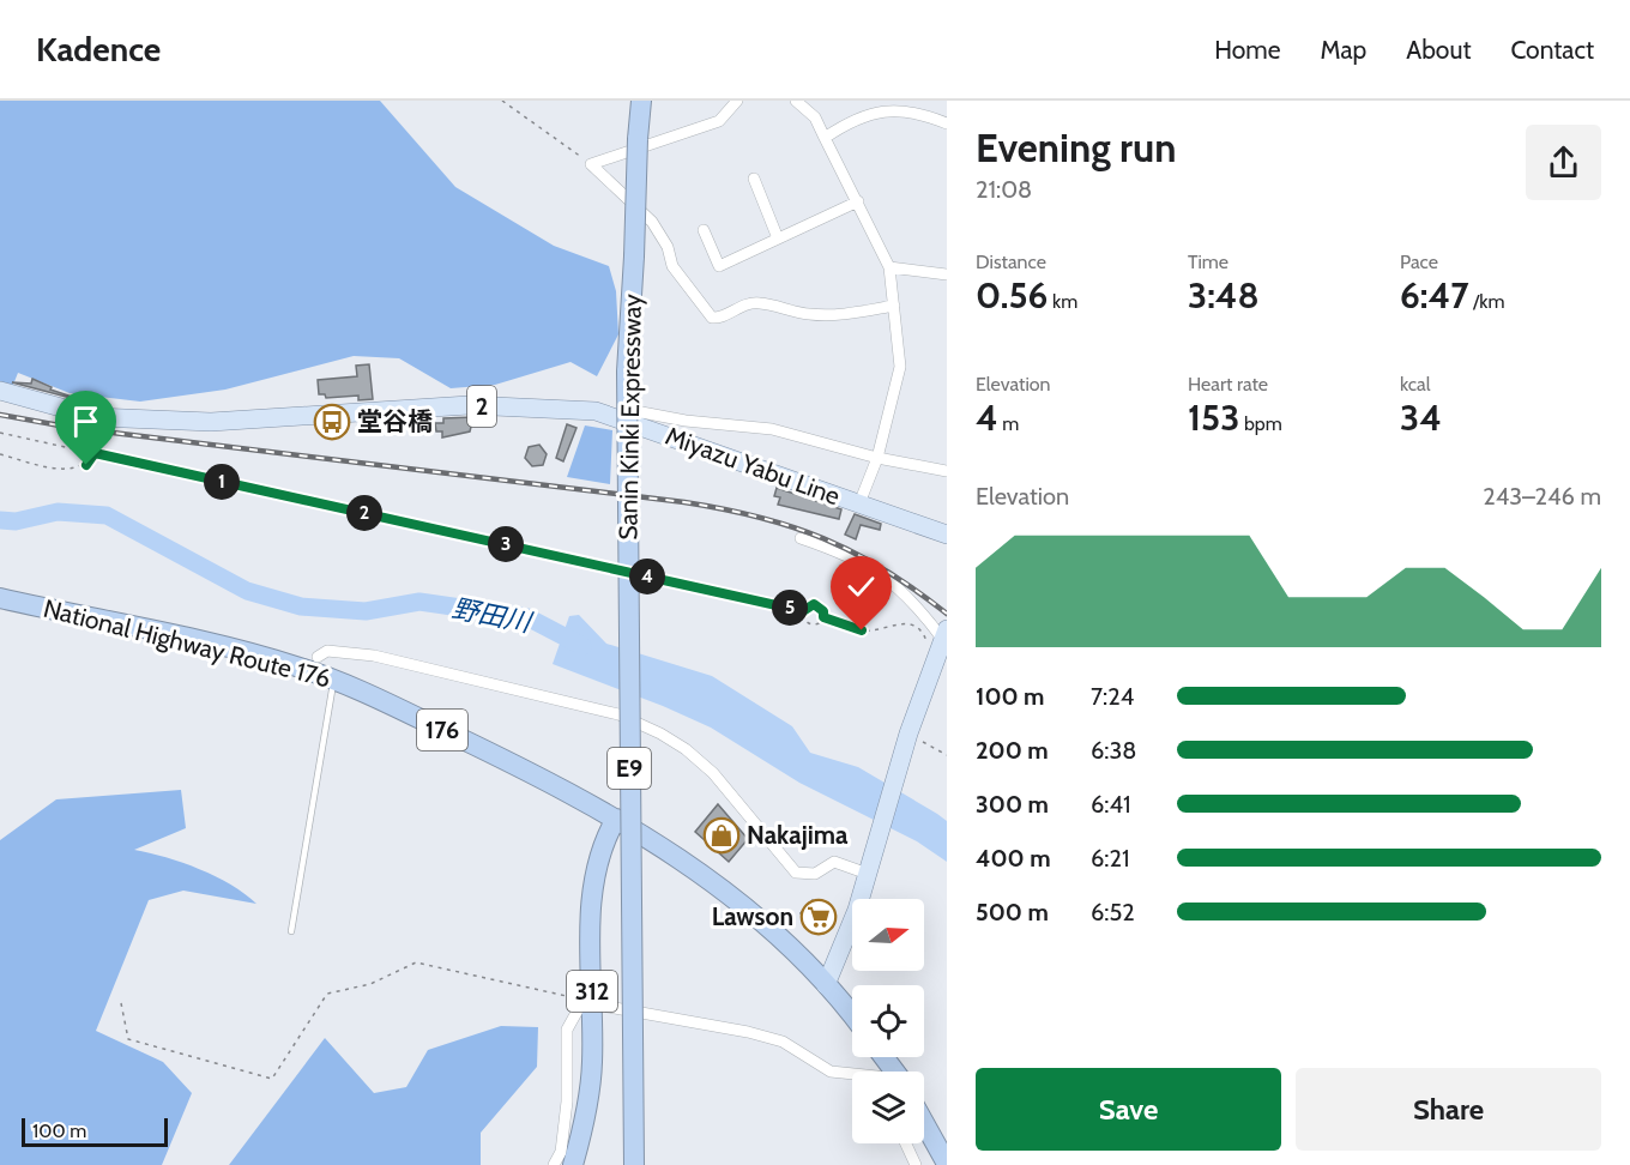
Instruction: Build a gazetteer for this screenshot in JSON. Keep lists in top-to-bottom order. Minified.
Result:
{"streets":{"highway":["Sanin Kinki Expressway","National Highway Route 176","176","E9","312"],"main road":["2","Miyazu Yabu Line"]},"crossings":[["National Highway Route 176","312"]],"water":["野田川"],"places":{"bus stop":["堂谷橋"],"shop":["Nakajima"],"supermarket":["Lawson"]},"scale_bar":"100 m","north":"right","page":{"header":"Kadence","nav":["Home","Map","About","Contact"],"heading":["Evening run","21:08"],"stats":[["Distance","0.56 km"],["Time","3:48"],["Pace","6:47 /km"],["Elevation","4 m"],["Heart rate","153 bpm"],["kcal","34"]],"pins":["1","2","3","4","5"],"chart":["Elevation","243–246 m"],"list":[{"name":"100 m","note":"7:24"},{"name":"200 m","note":"6:38"},{"name":"300 m","note":"6:41"},{"name":"400 m","note":"6:21"},{"name":"500 m","note":"6:52"}],"buttons":["Save","Share"],"scale":"100 m"}}
